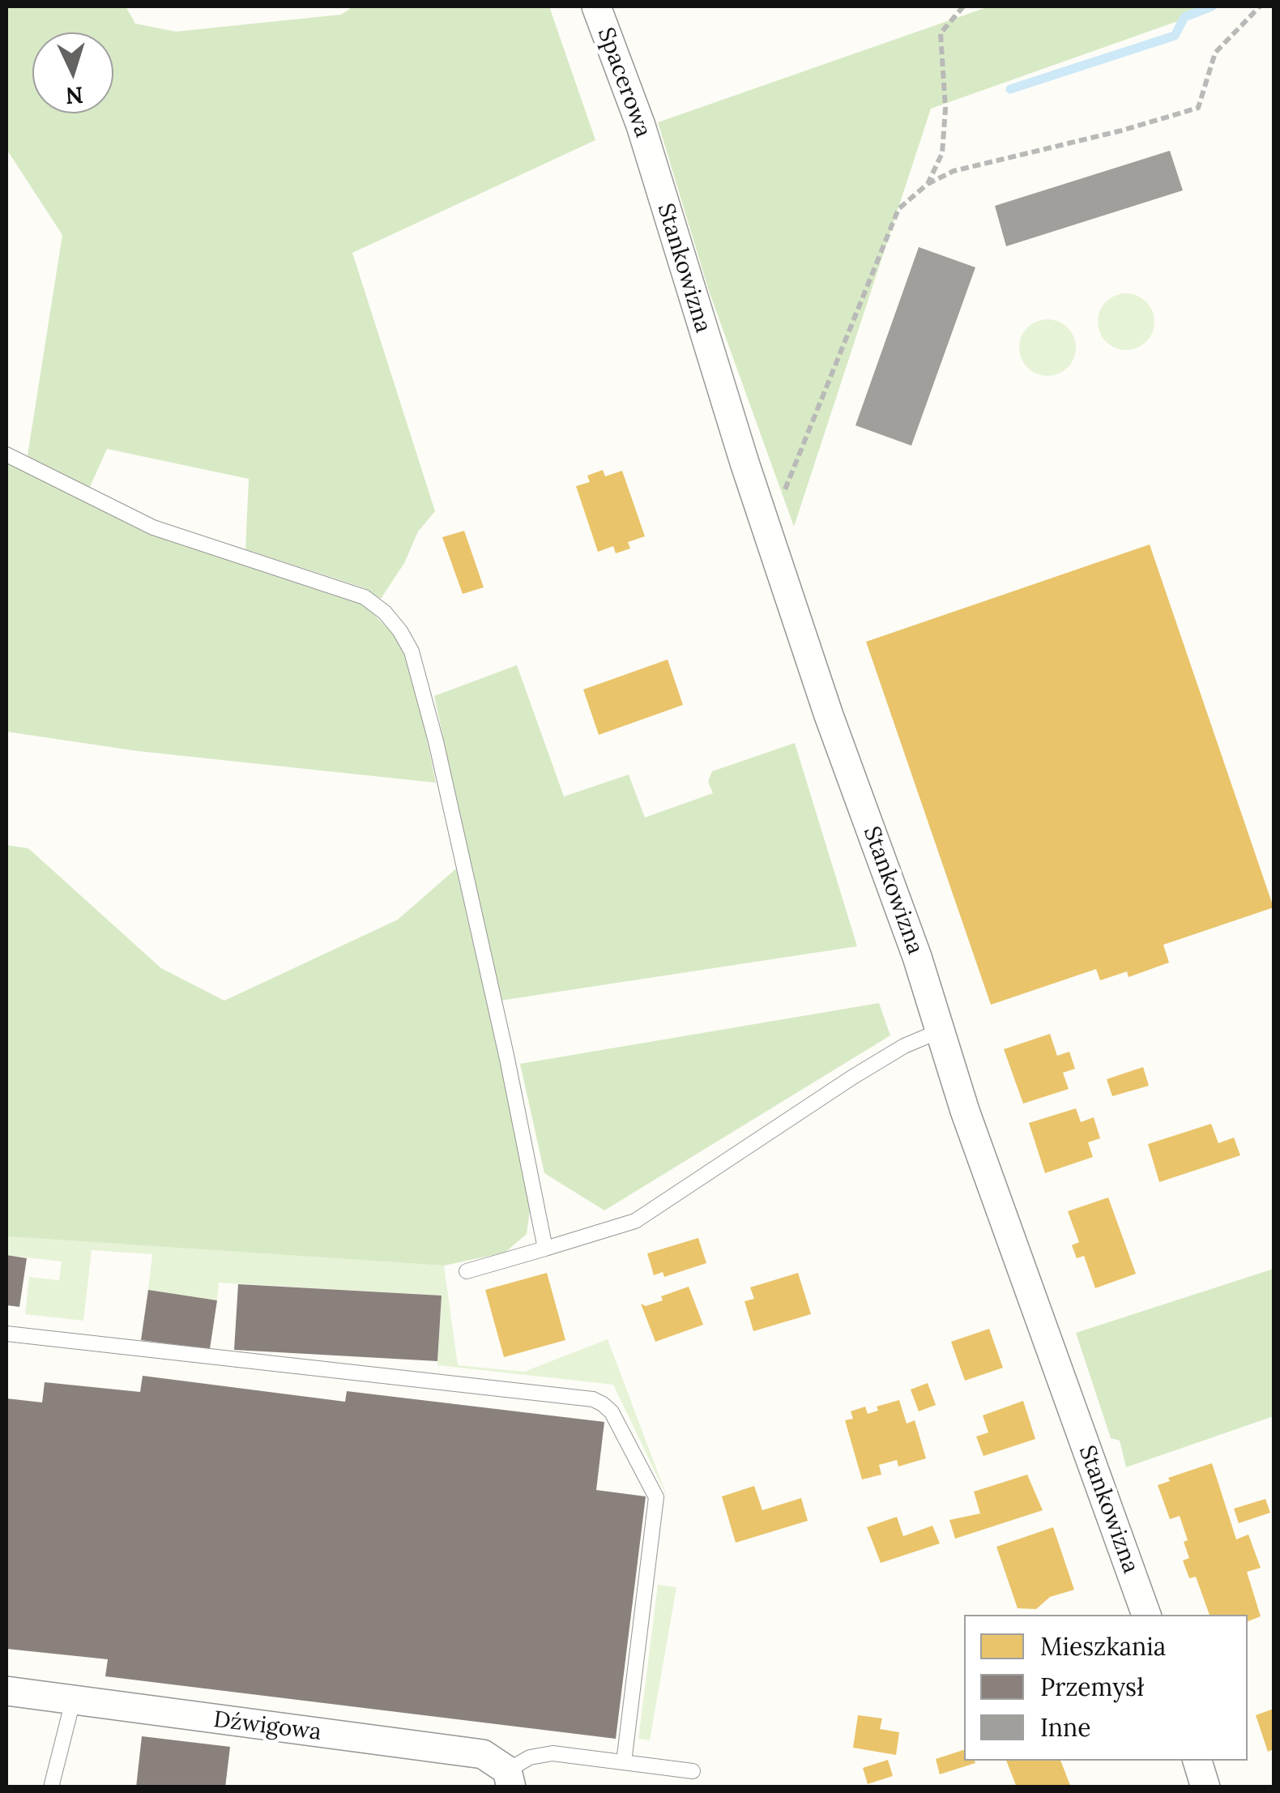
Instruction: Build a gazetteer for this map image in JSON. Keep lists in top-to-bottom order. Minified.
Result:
{"streets":{"street":["Spacerowa","Stankowizna","Dźwigowa"]},"crossings":[["Spacerowa","Stankowizna"]],"legend":["Mieszkania","Przemysł","Inne"],"north":"bottom"}
